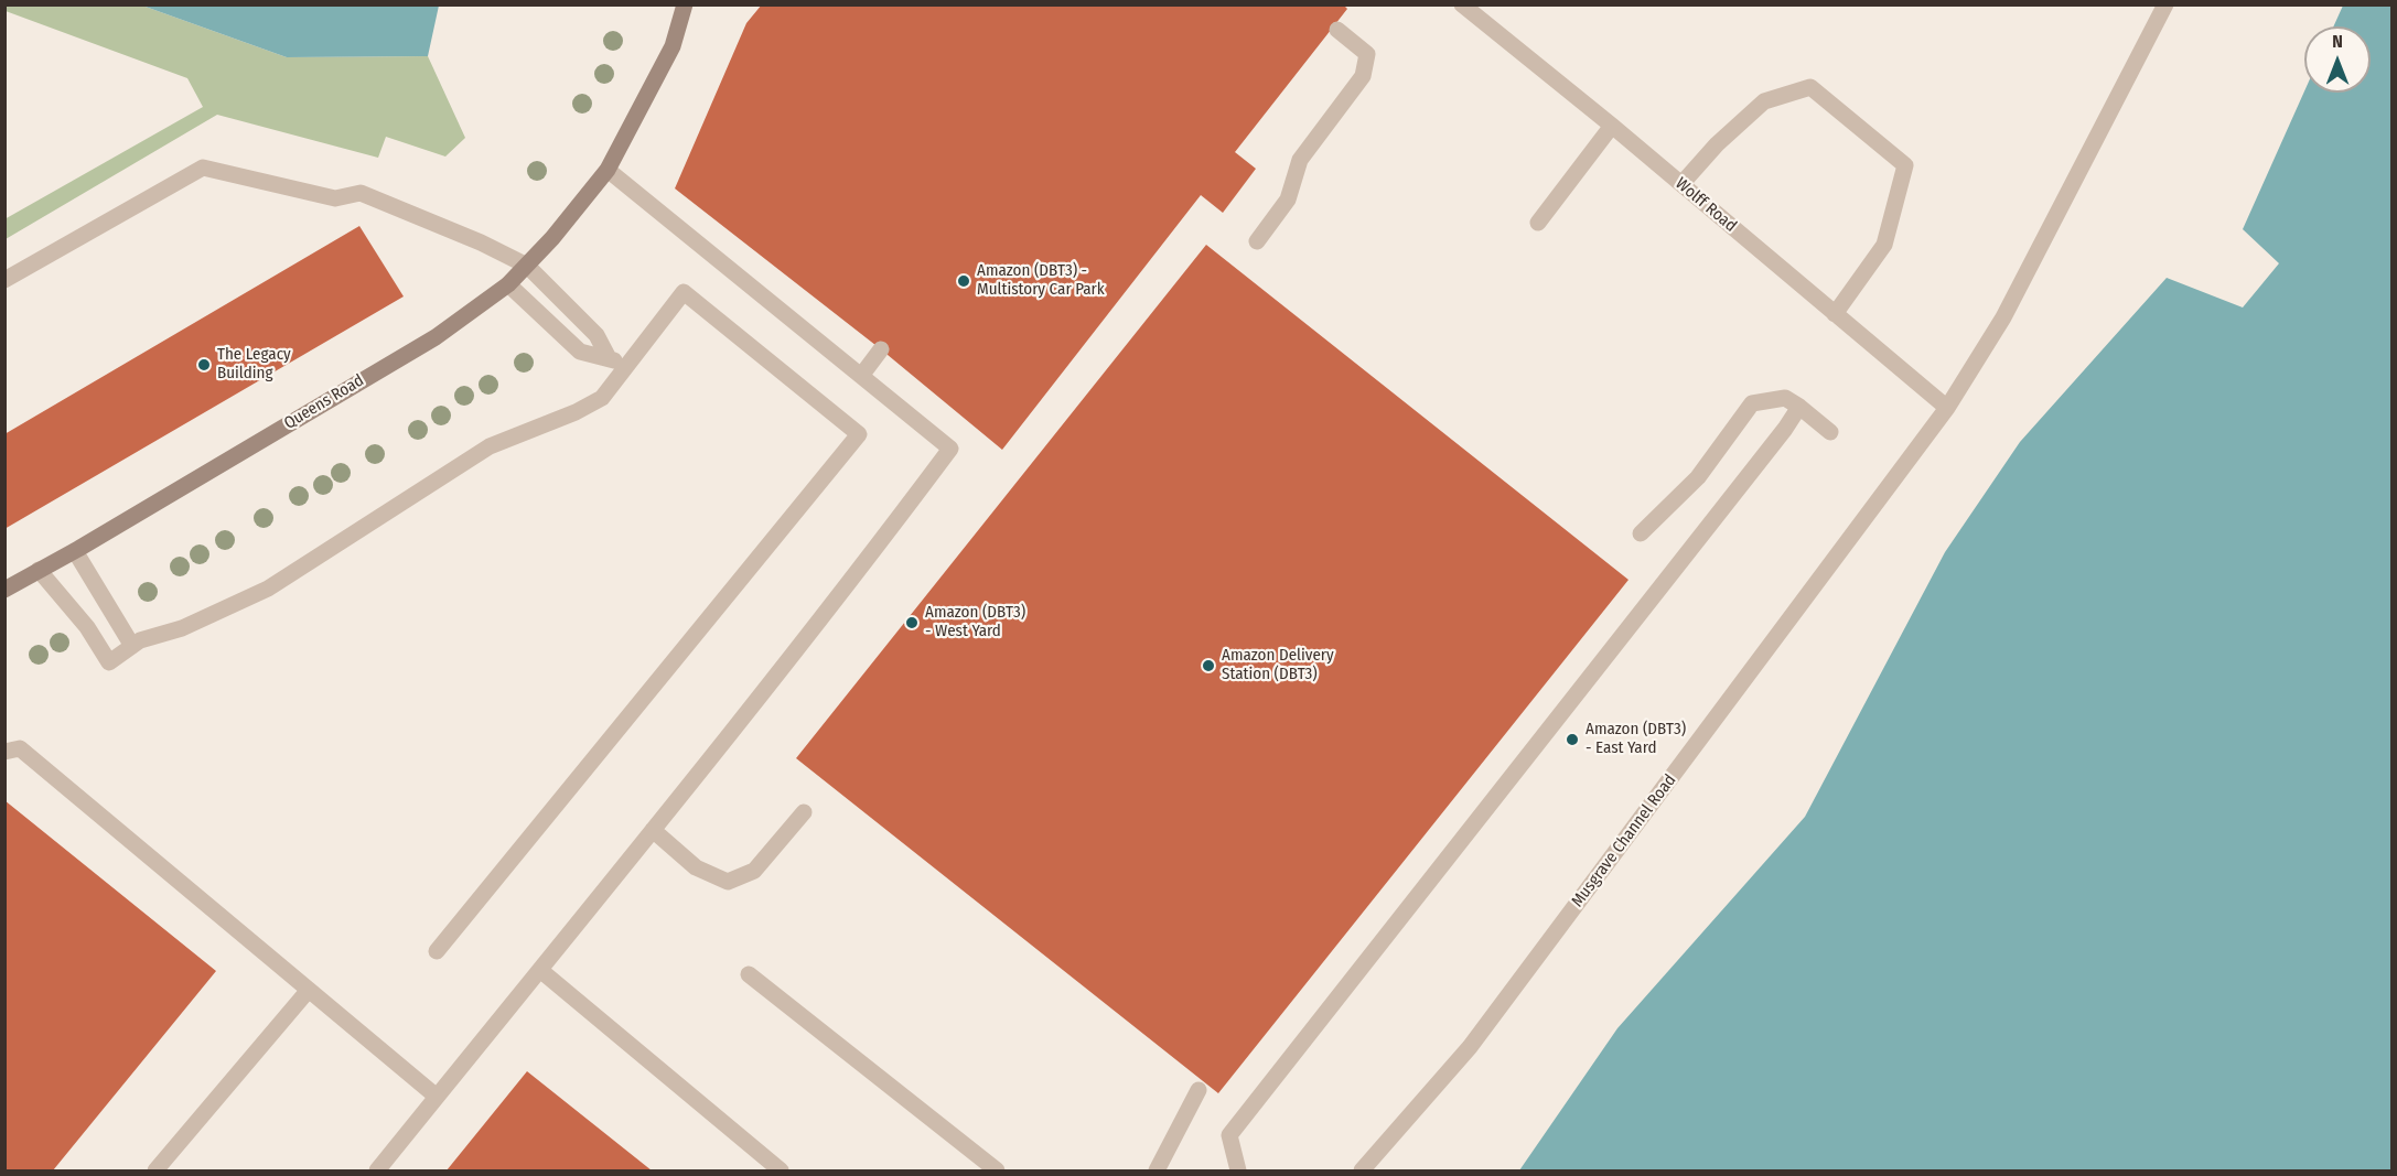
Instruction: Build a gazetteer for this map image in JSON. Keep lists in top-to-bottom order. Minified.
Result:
{"streets":{"street":["Queens Road"],"lane":["Wolff Road","Musgrave Channel Road"]},"crossings":[["Wolff Road","Musgrave Channel Road"]],"places":["Amazon (DBT3) - Multistory Car Park","The Legacy Building","Amazon (DBT3) - West Yard","Amazon Delivery Station (DBT3)","Amazon (DBT3) - East Yard"],"north":"top"}
